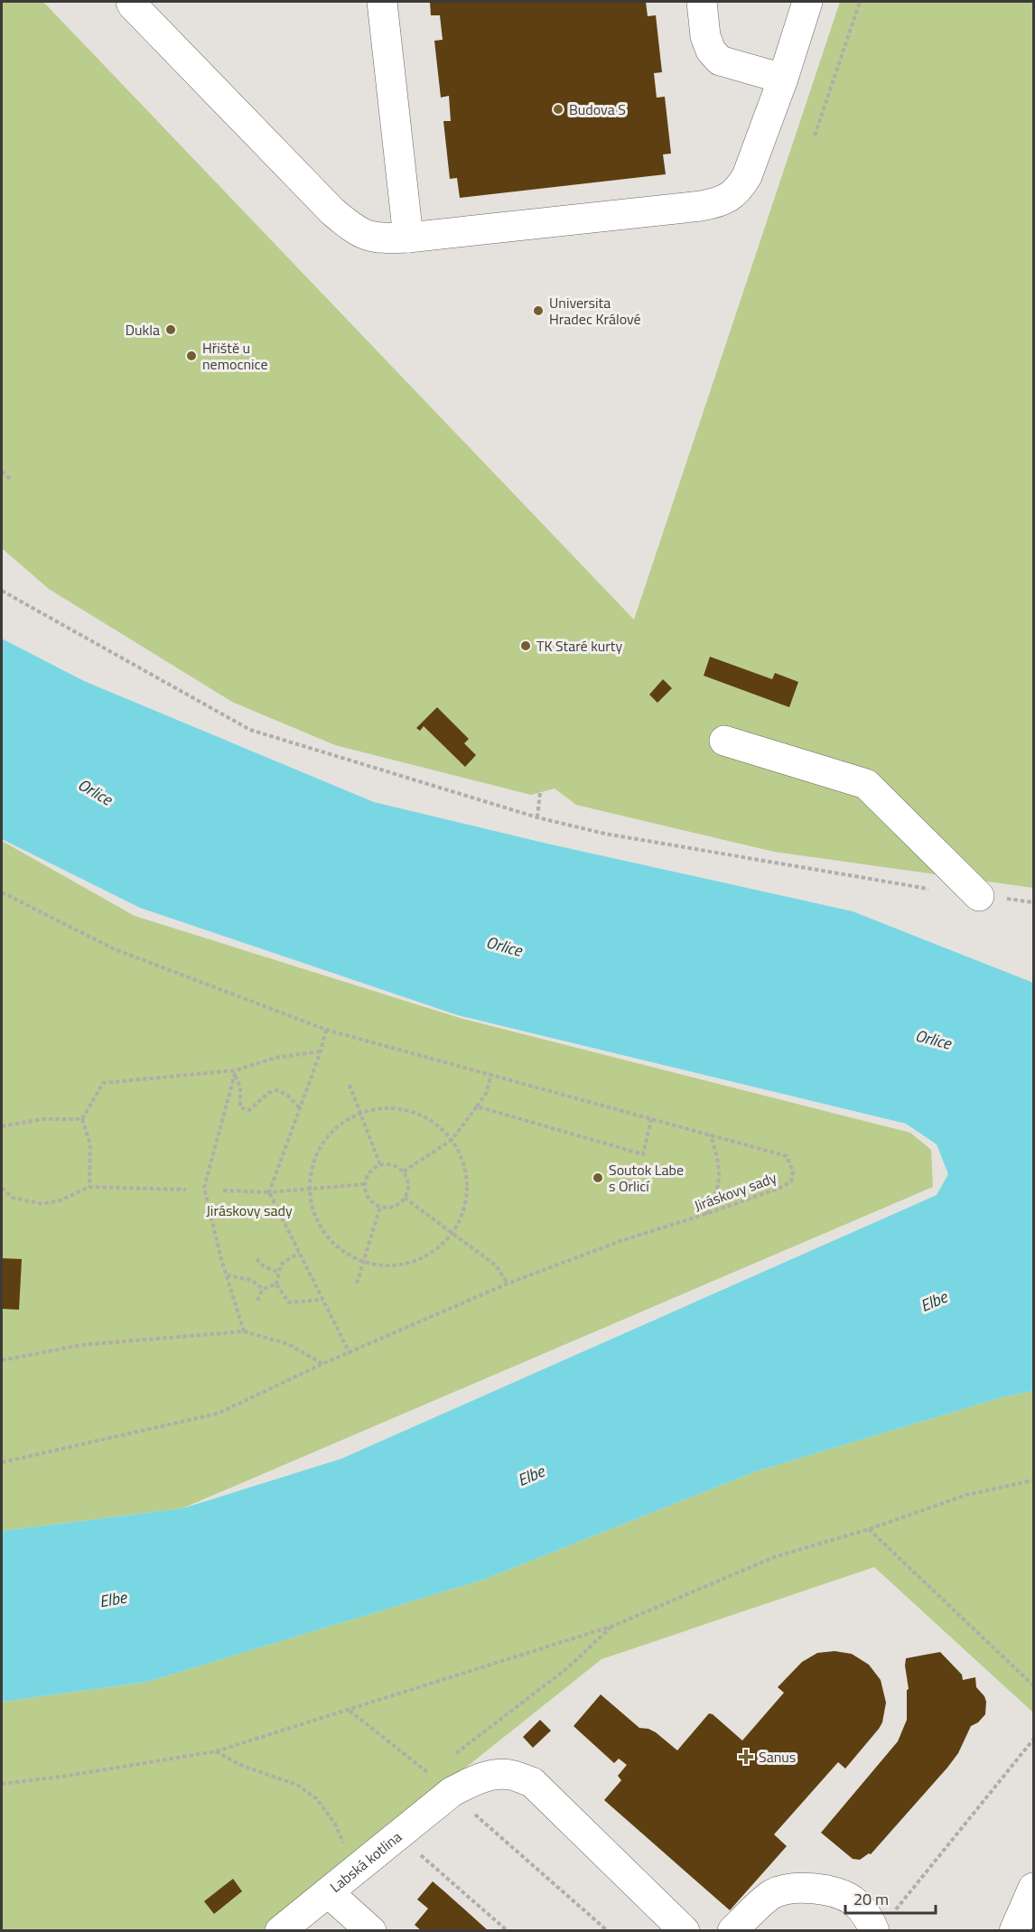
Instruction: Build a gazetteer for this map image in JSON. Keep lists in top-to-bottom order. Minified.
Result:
{"streets":{"street":["Labská kotlina"],"path":["Jiráskovy sady"]},"water":["Orlice","Elbe"],"parks":["Jiráskovy sady"],"places":{"other":["Budova S","Universita Hradec Králové","Dukla","Hřiště u nemocnice","TK Staré kurty","Soutok Labe s Orlicí"],"health":["Sanus"]},"scale_bar":"20 m"}
